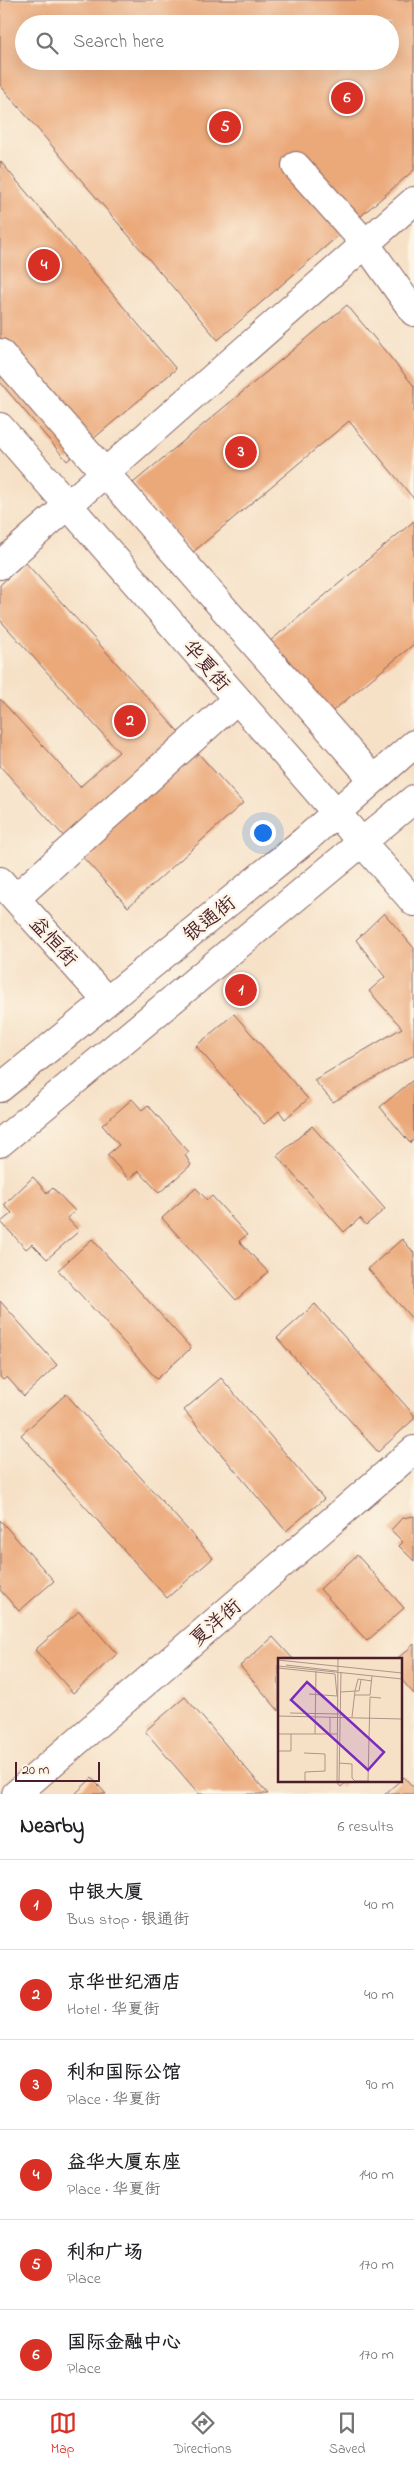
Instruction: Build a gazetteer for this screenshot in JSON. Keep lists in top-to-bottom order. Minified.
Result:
{"streets":{"street":["华夏街","银通街","益恒街","夏洋街"]},"crossings":[["华夏街","银通街"],["银通街","益恒街"]],"scale_bar":"20 m","page":{"search":"Search here","pins":["6","5","4","3","2","1"],"scale":"20 m","heading":["Nearby","6 results"],"list":[{"mark":"1","name":"中银大厦","note":"Bus stop · 银通街","value":"40 m"},{"mark":"2","name":"京华世纪酒店","note":"Hotel · 华夏街","value":"40 m"},{"mark":"3","name":"利和国际公馆","note":"Place · 华夏街","value":"90 m"},{"mark":"4","name":"益华大厦东座","note":"Place · 华夏街","value":"140 m"},{"mark":"5","name":"利和广场","note":"Place","value":"170 m"},{"mark":"6","name":"国际金融中心","note":"Place","value":"170 m"}],"nav":["Map","Directions","Saved"]}}
